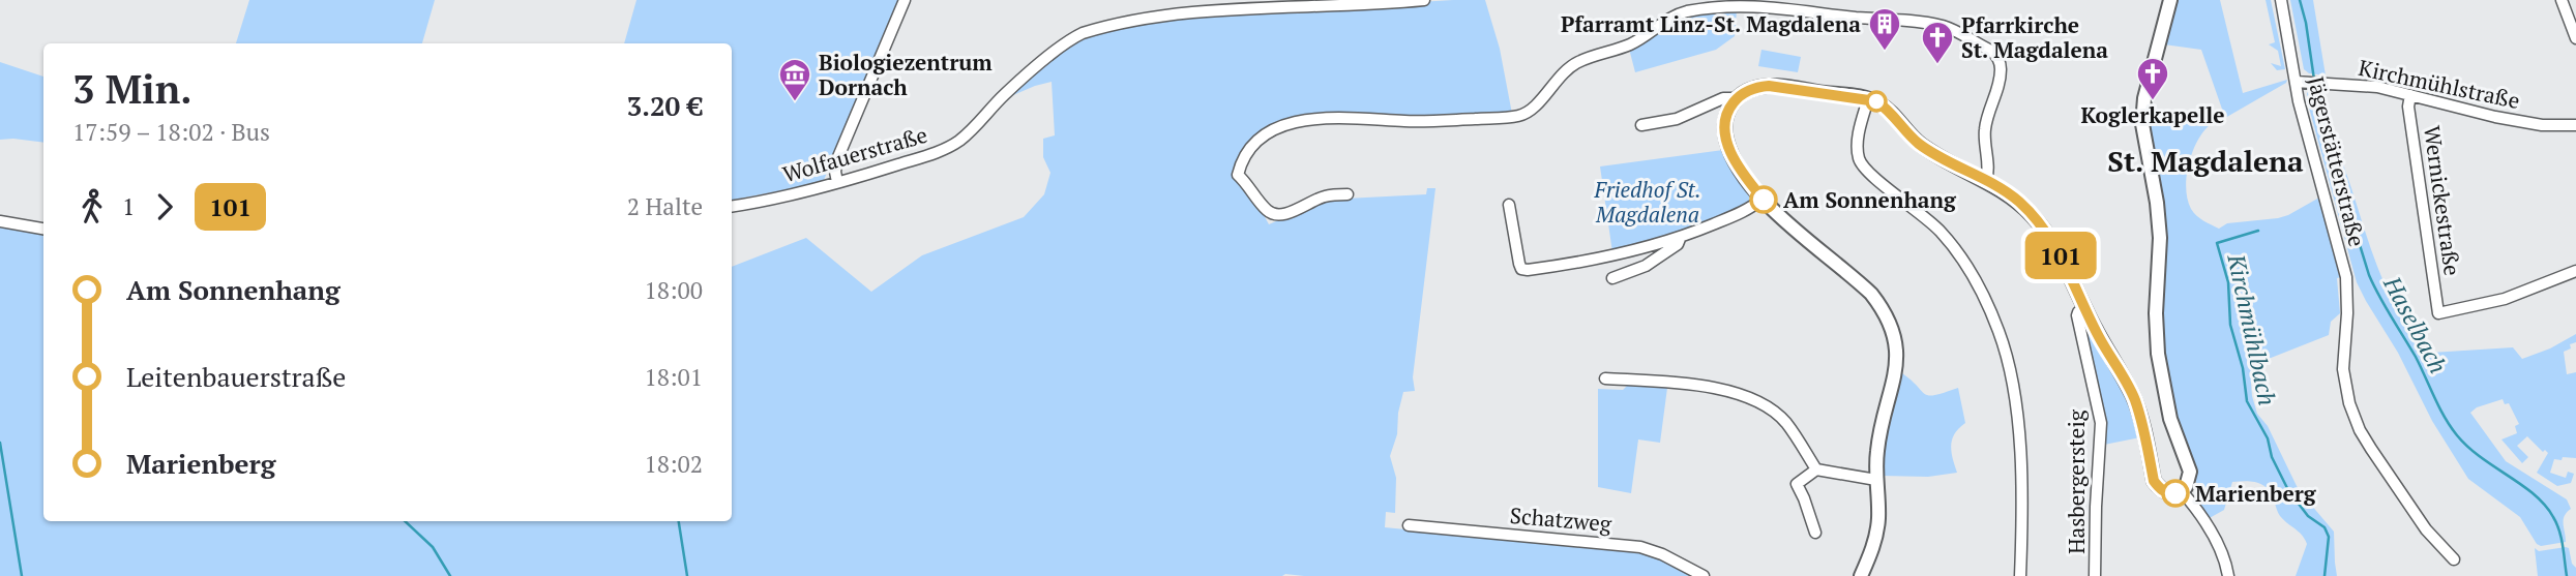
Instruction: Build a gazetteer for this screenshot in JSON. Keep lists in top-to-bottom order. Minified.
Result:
{"streets":{"street":["Kirchmühlstraße","Wolfauerstraße","Jägerstätterstraße","Wernickestraße","Hasbergersteig","Schatzweg"]},"crossings":[["Kirchmühlstraße","Jägerstätterstraße"],["Kirchmühlstraße","Wernickestraße"]],"districts":["St. Magdalena"],"water":["Haselbach","Kirchmühlbach"],"parks":["Friedhof St. Magdalena"],"places":{"building":["Pfarramt Linz-St. Magdalena"],"church":["Pfarrkirche St. Magdalena","Koglerkapelle"],"museum":["Biologiezentrum Dornach"],"other":["Am Sonnenhang","Marienberg"]},"lines":["bus line 101"],"page":{"on_map":"101","heading":["3 Min.","17:59 – 18:02 · Bus","3.20 €"],"legs":["1","101","2 Halte"],"list":[{"name":"Am Sonnenhang","value":"18:00"},{"name":"Leitenbauerstraße","value":"18:01"},{"name":"Marienberg","value":"18:02"}]}}
